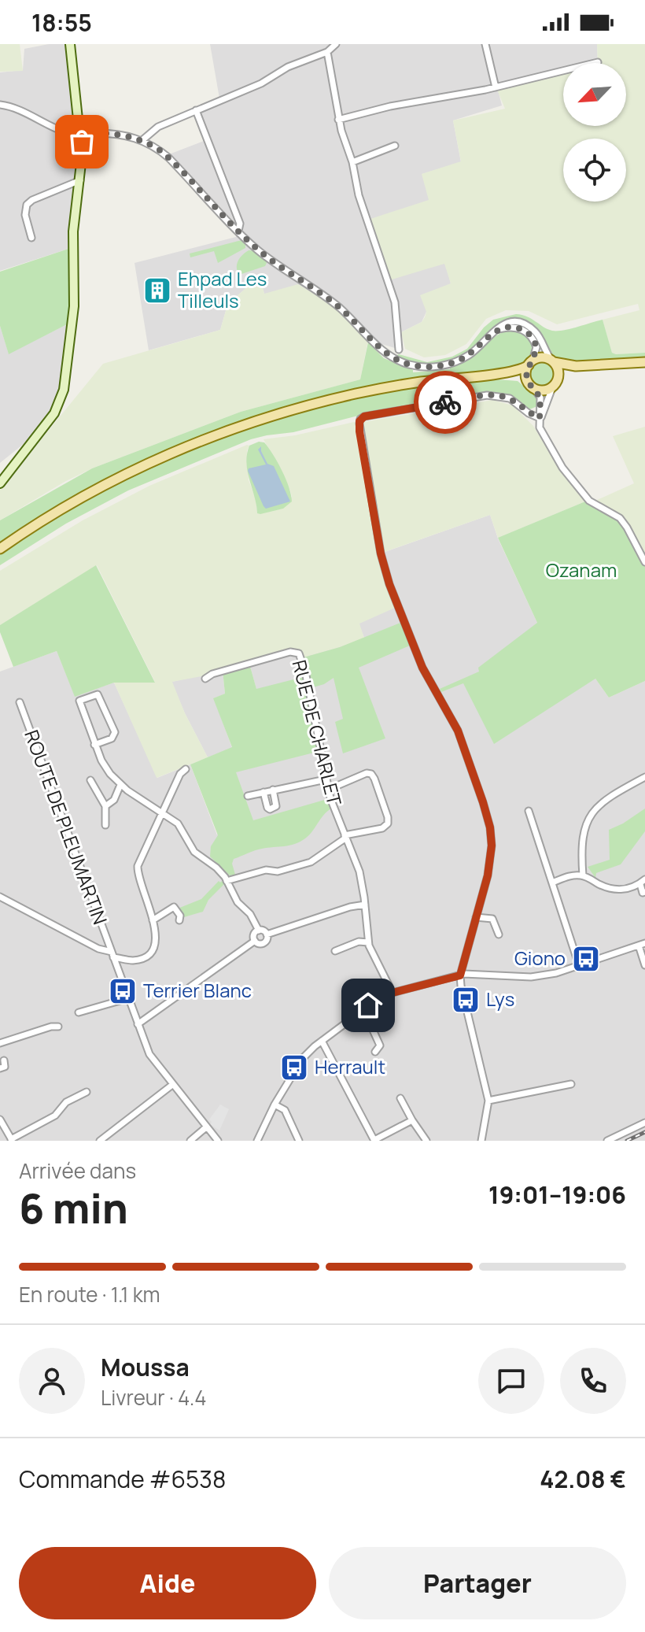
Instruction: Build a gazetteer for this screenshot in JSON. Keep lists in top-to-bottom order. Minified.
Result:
{"streets":{"street":["RUE DE CHARLET","ROUTE DE PLEUMARTIN"]},"parks":["Ozanam"],"places":{"building":["Ehpad Les Tilleuls"],"bus stop":["Giono","Terrier Blanc","Lys","Herrault"]},"north":"bottom left","page":{"status":"18:55","heading":["6 min","Arrivée dans","19:01–19:06"],"panel":["Moussa","Livreur · 4.4","Commande #6538","42.08 €"],"bar":"En route · 1.1 km","buttons":["Aide","Partager"]}}
